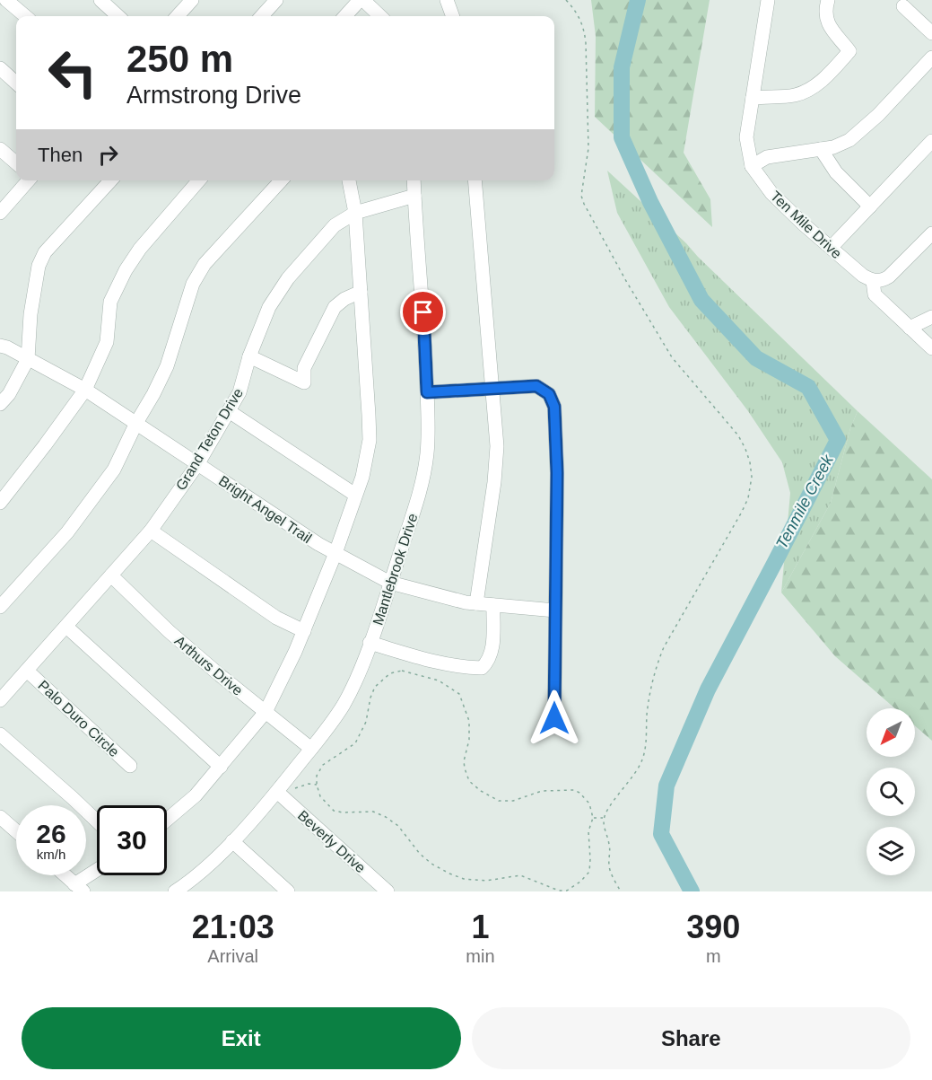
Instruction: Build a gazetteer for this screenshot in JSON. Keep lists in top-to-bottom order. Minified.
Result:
{"streets":{"street":["Ten Mile Drive","Grand Teton Drive","Bright Angel Trail","Mantlebrook Drive","Arthurs Drive","Palo Duro Circle","Beverly Drive"]},"crossings":[["Grand Teton Drive","Bright Angel Trail"],["Grand Teton Drive","Mantlebrook Drive"],["Grand Teton Drive","Arthurs Drive"],["Grand Teton Drive","Palo Duro Circle"],["Bright Angel Trail","Mantlebrook Drive"],["Mantlebrook Drive","Arthurs Drive"],["Mantlebrook Drive","Beverly Drive"]],"water":["Tenmile Creek"],"north":"bottom left","page":{"turn":["250 m","Armstrong Drive"],"then":"Then","speed":"26 km/h","limit":"30","eta":["21:03","Arrival","1","min","390","m"],"buttons":["Exit","Share"]}}
